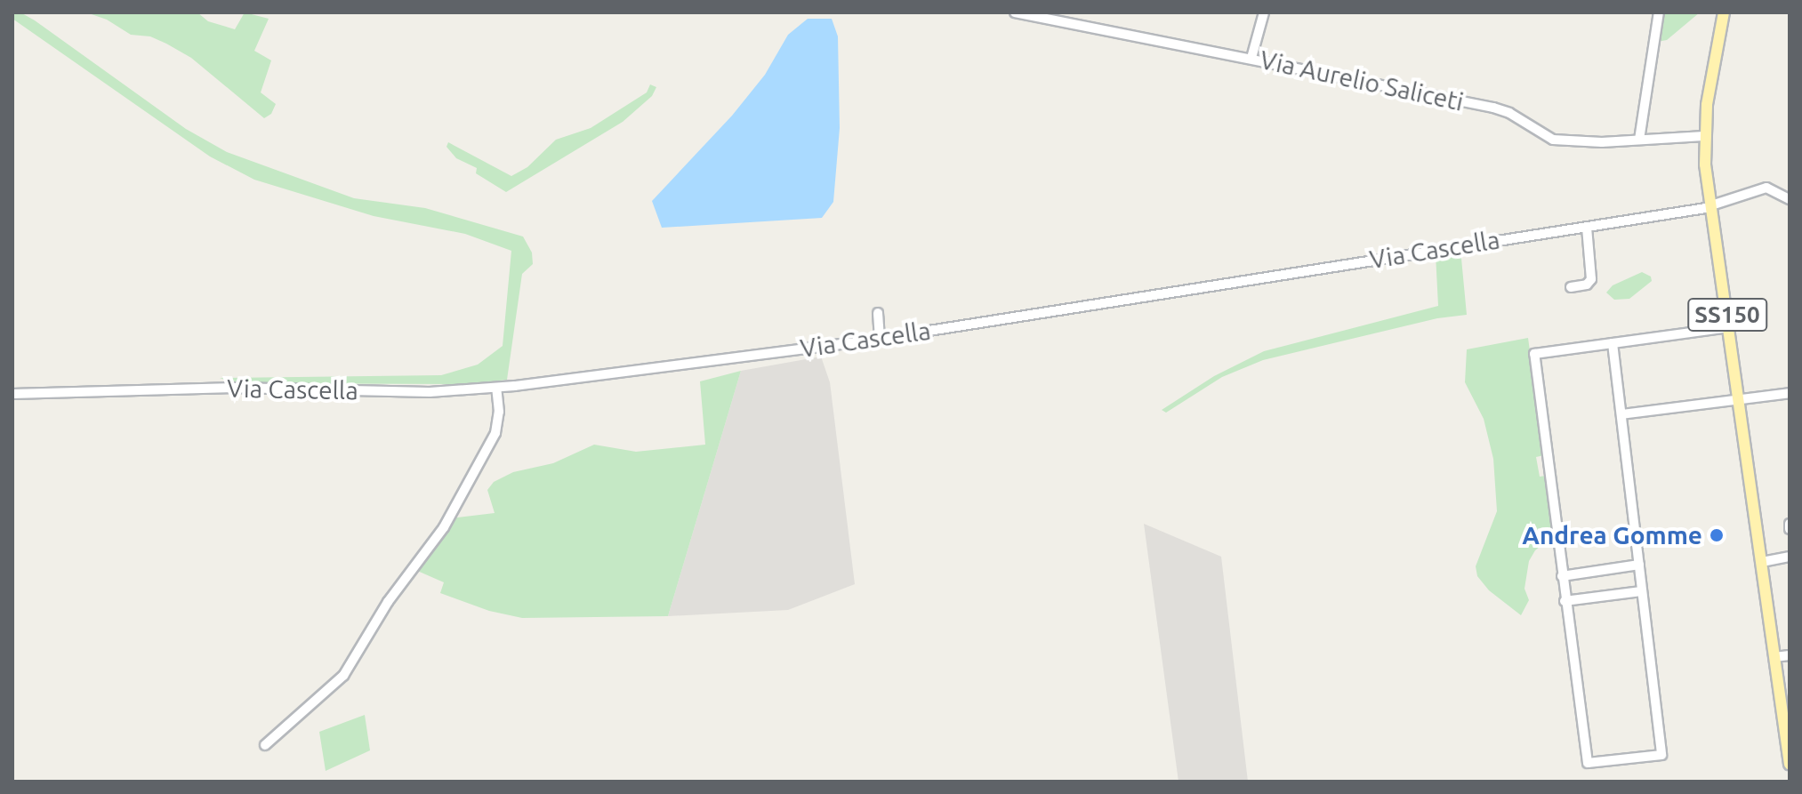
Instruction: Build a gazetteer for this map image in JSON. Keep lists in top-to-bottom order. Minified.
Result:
{"streets":{"main road":["SS150"],"street":["Via Aurelio Saliceti","Via Cascella"]},"crossings":[["Via Aurelio Saliceti","SS150"],["Via Cascella","SS150"]],"places":["Andrea Gomme"]}
